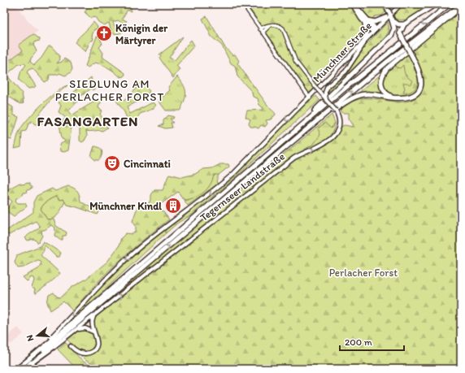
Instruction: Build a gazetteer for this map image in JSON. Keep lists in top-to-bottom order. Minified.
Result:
{"streets":{"main road":["Münchner Straße","Tegernseer Landstraße"]},"crossings":[["Münchner Straße","Tegernseer Landstraße"]],"districts":["SIEDLUNG AM PERLACHER FORST","FASANGARTEN"],"parks":["Perlacher Forst"],"places":{"church":["Königin der Märtyrer"],"theatre":["Cincinnati"],"building":["Münchner Kindl"]},"scale_bar":"200 m","north":"left"}
